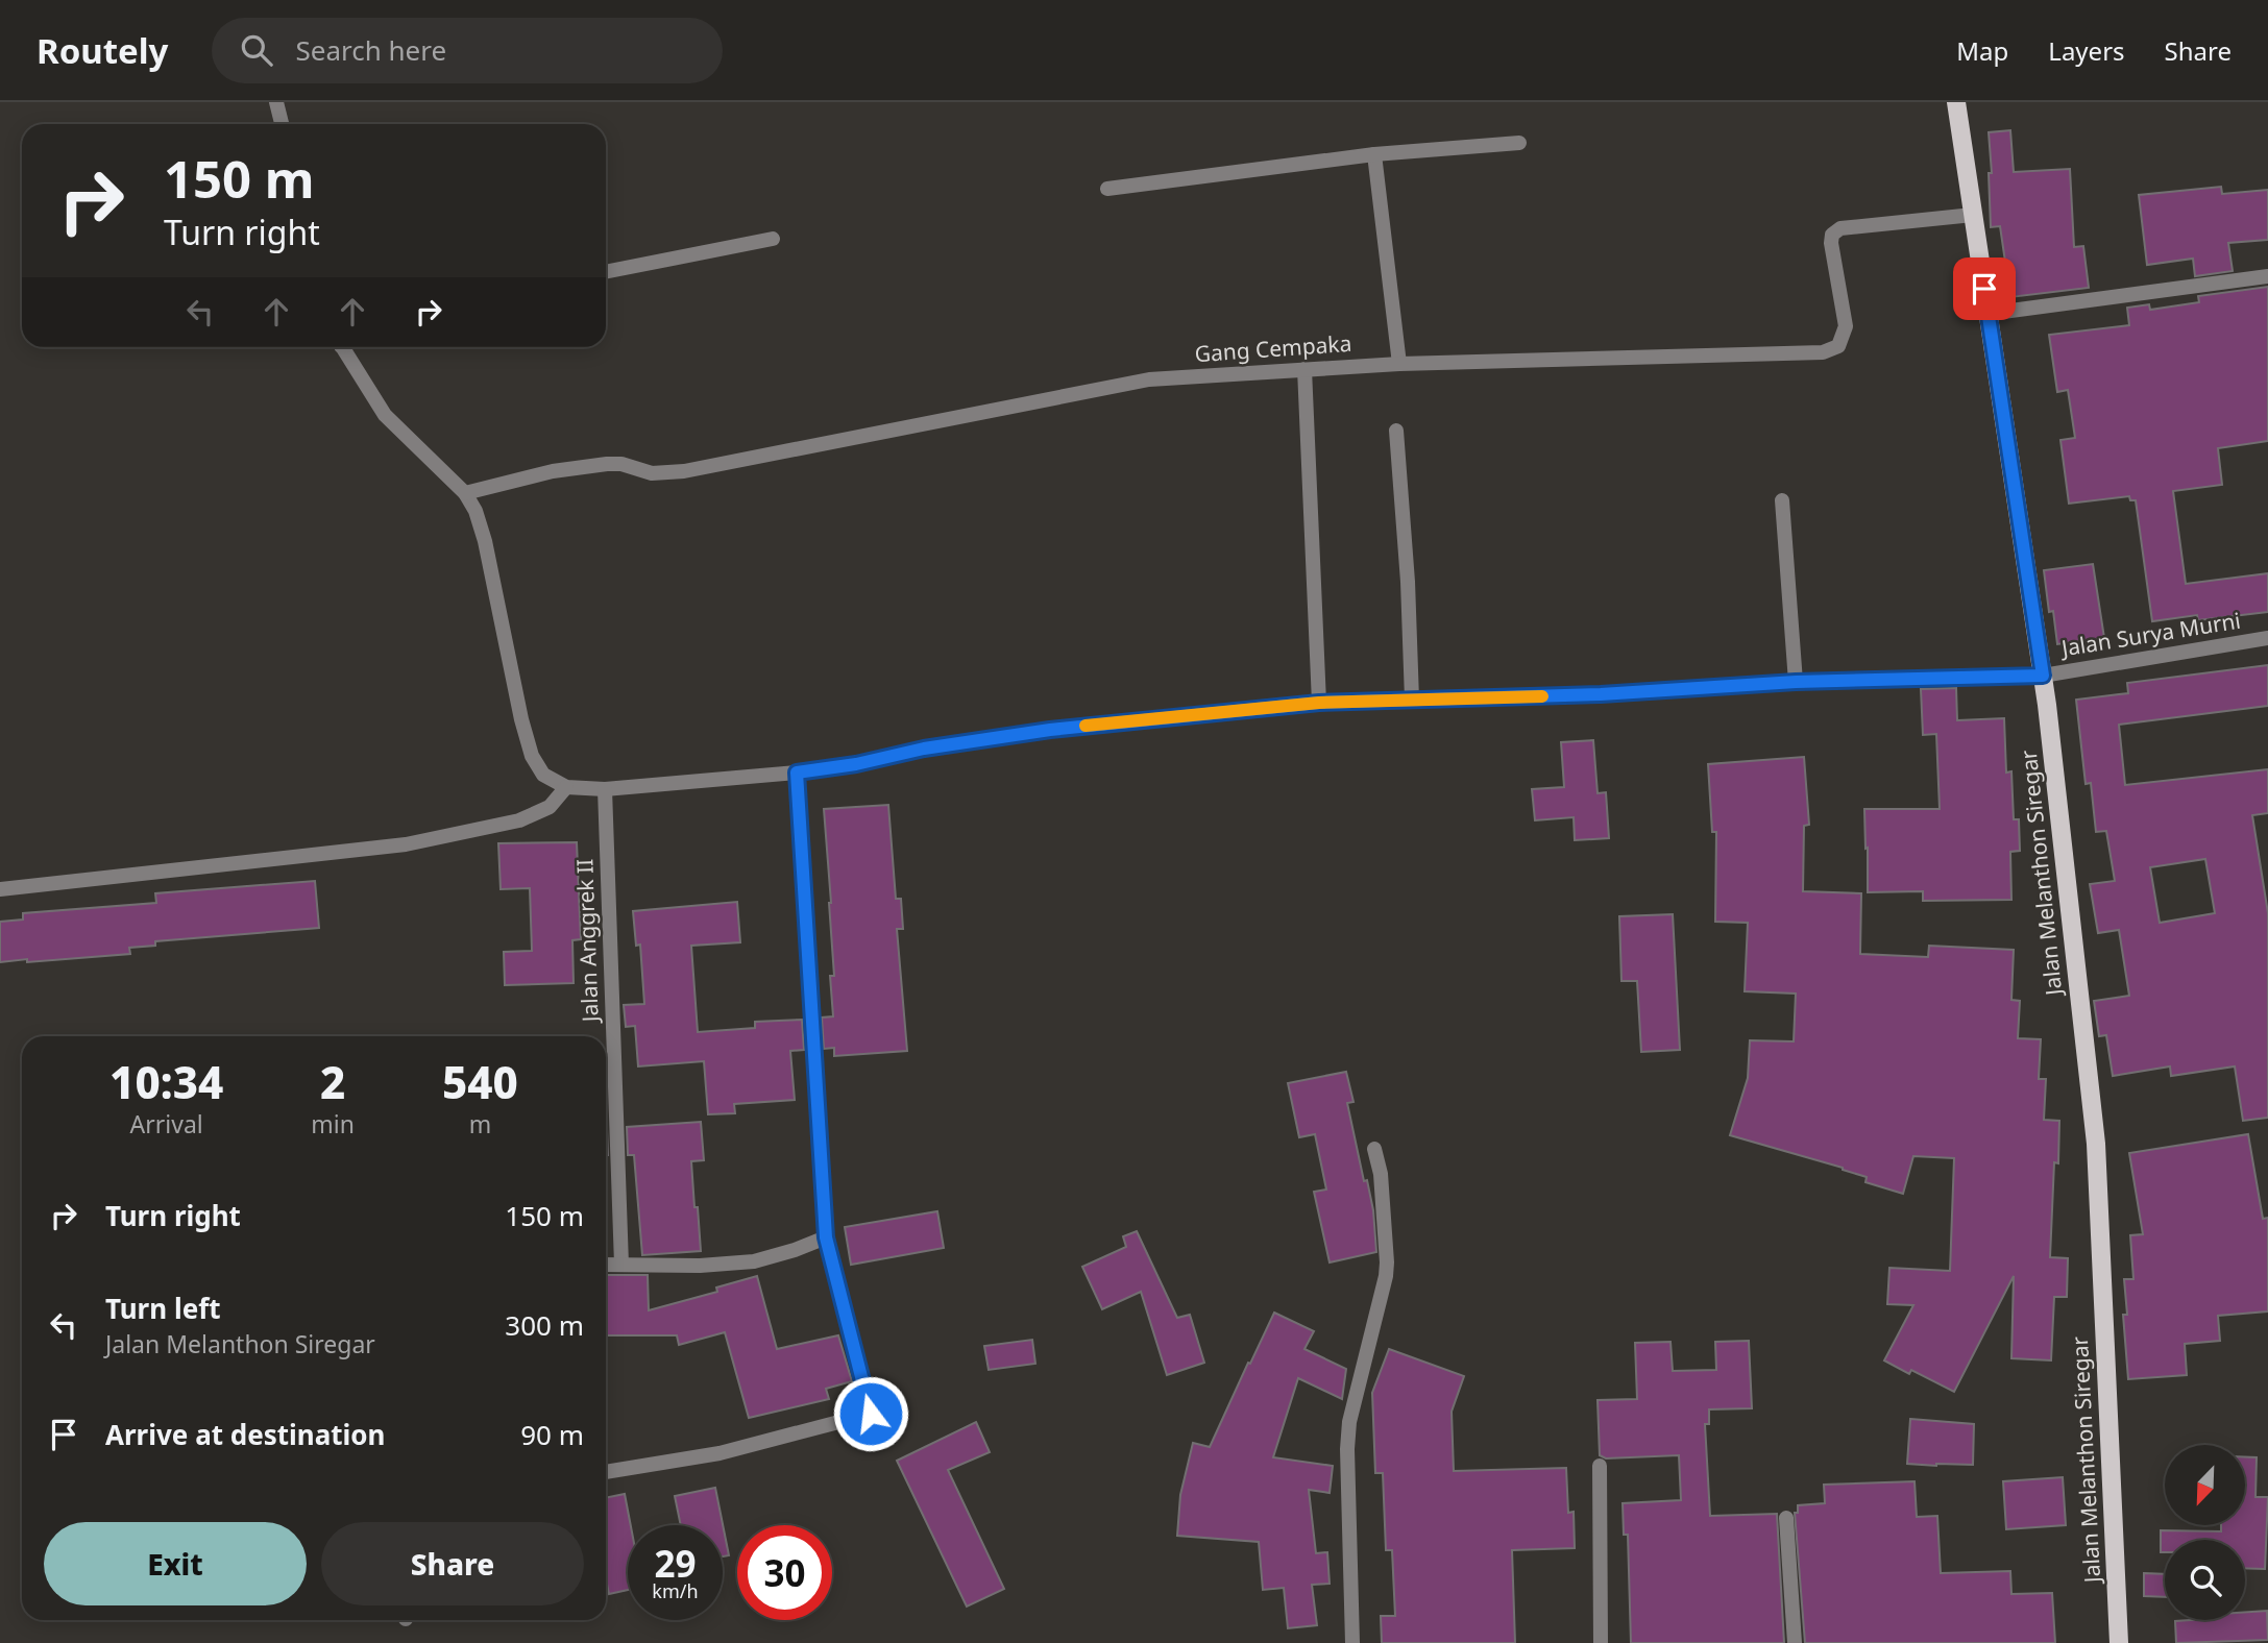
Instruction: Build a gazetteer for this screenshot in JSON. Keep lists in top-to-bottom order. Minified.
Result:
{"streets":{"main road":["Jalan Melanthon Siregar"],"street":["Gang Cempaka","Jalan Surya Murni","Jalan Anggrek II"]},"crossings":[["Gang Cempaka","Jalan Melanthon Siregar"],["Jalan Surya Murni","Jalan Melanthon Siregar"],["Jalan Surya Murni","Jalan Anggrek II"]],"north":"bottom left","page":{"header":"Routely","search":"Search here","nav":["Map","Layers","Share"],"turn":["150 m","Turn right"],"eta":["10:34","Arrival","2","min","540","m"],"list":[{"name":"Turn right","value":"150 m"},{"name":"Turn left","note":"Jalan Melanthon Siregar","value":"300 m"},{"name":"Arrive at destination","value":"90 m"}],"buttons":["Exit","Share"],"speed":"29 km/h","limit":"30"}}
